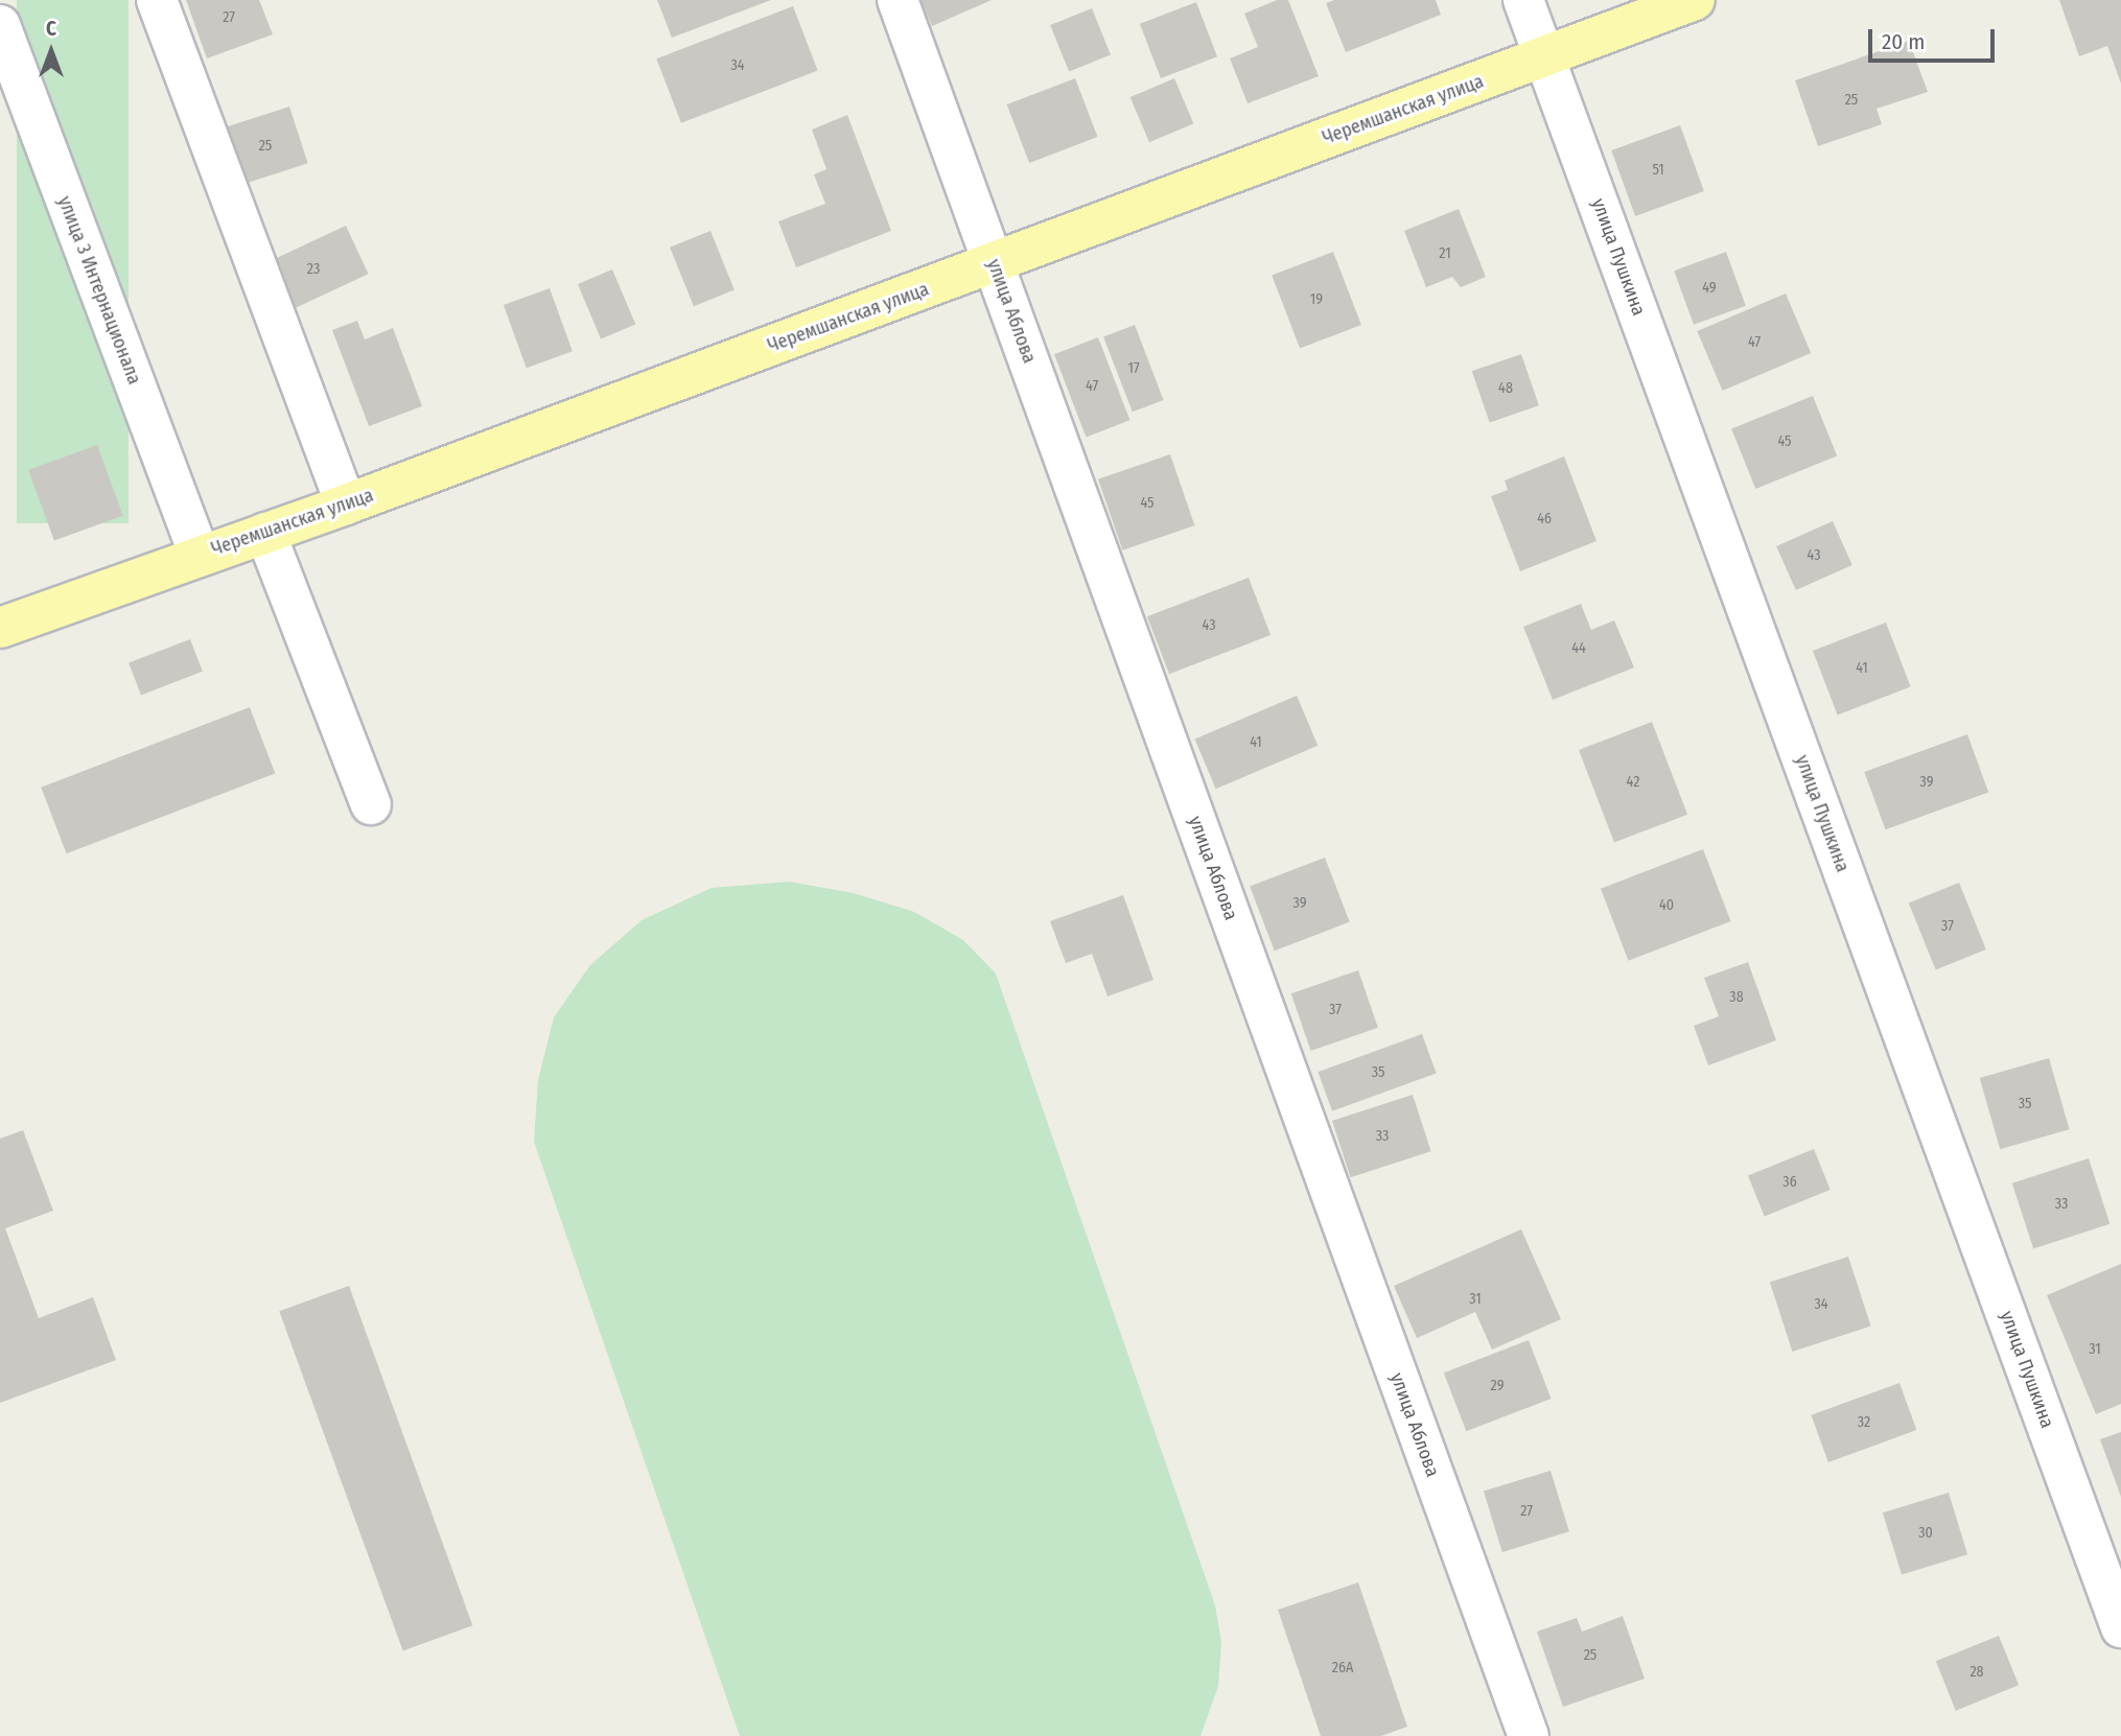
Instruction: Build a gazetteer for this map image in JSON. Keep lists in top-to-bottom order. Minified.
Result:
{"streets":{"main road":["Черемшанская улица"],"street":["улица Пушкина","улица 3 Интернационала","улица Аблова"]},"crossings":[["Черемшанская улица","улица Пушкина"],["Черемшанская улица","улица 3 Интернационала"],["Черемшанская улица","улица Аблова"]],"house_numbers":["27","34","25","25","51","21","23","49","19","47","17","47","48","45","45","46","43","43","44","41","41","42","39","39","40","37","38","37","35","35","33","36","33","31","34","31","29","32","27","30","25","26А","28"],"scale_bar":"20 m","north":"top"}
